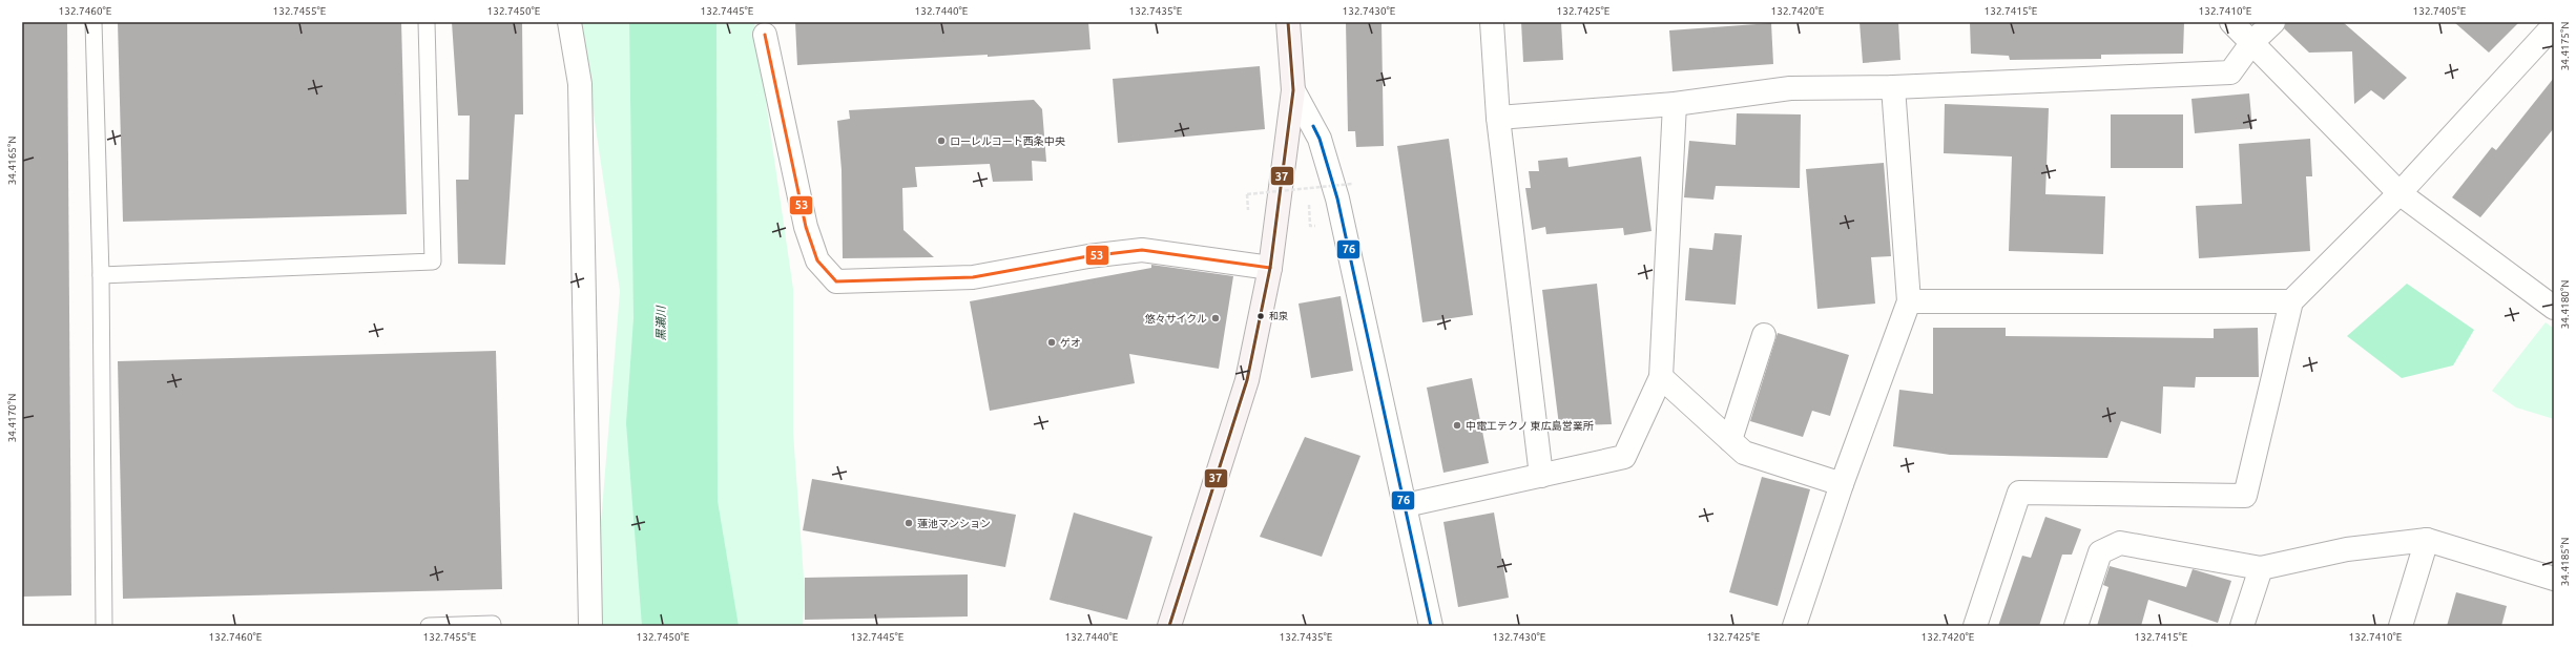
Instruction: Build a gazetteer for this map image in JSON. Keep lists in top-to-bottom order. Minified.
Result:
{"water":["黒瀬川"],"places":["ローレルコート西条中央","和泉","悠々サイクル","ゲオ","中電工テクノ 東広島営業所","蓮池マンション"],"lines":["transit line 37","transit line 53","transit line 76"],"coordinates":["132.7460°E","132.7455°E","132.7450°E","132.7445°E","132.7440°E","132.7435°E","132.7430°E","132.7425°E","132.7420°E","132.7415°E","132.7410°E","132.7405°E","34.4175°N","34.4165°N","34.4180°N","34.4170°N","34.4185°N"]}
